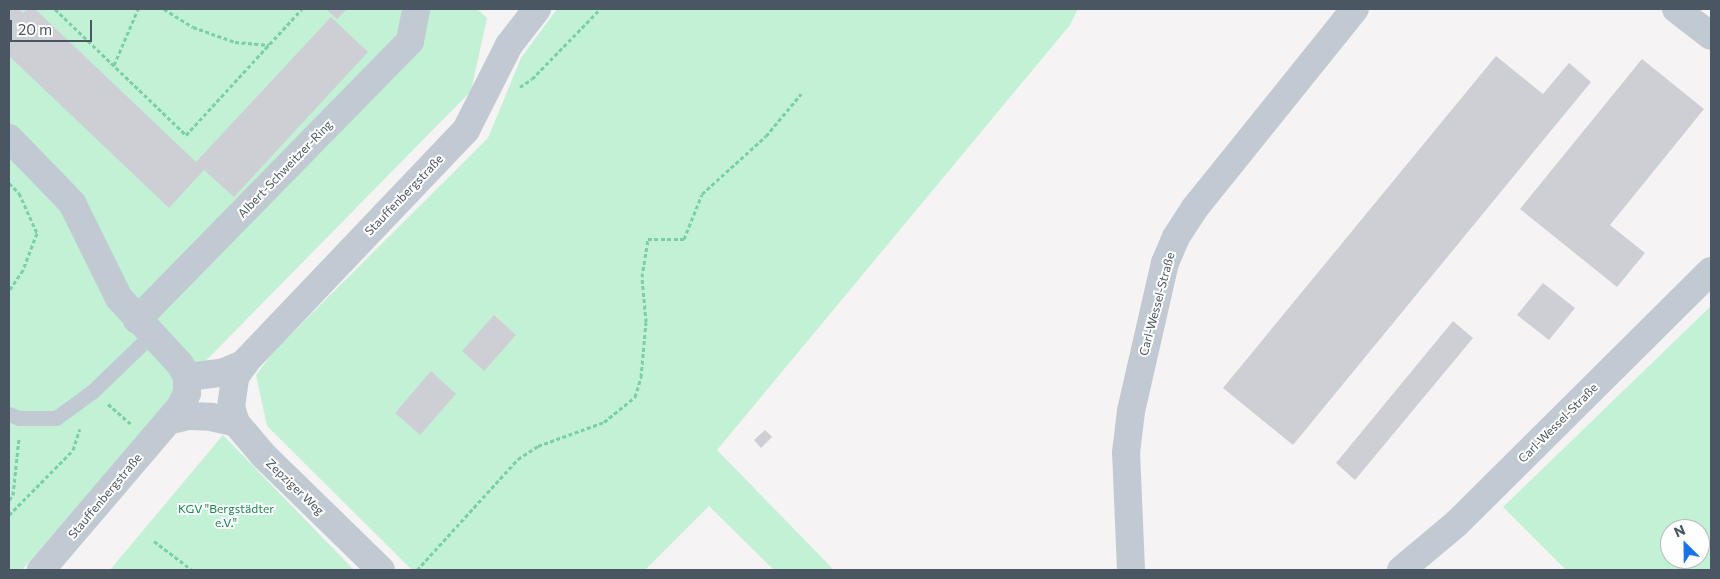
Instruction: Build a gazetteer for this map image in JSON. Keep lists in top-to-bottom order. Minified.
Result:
{"streets":{"street":["Albert-Schweitzer-Ring","Stauffenbergstraße","Carl-Wessel-Straße","Zepziger Weg"]},"crossings":[["Stauffenbergstraße","Zepziger Weg"]],"parks":["KGV \"Bergstädter e.V.\""],"scale_bar":"20 m","north":"top left"}
